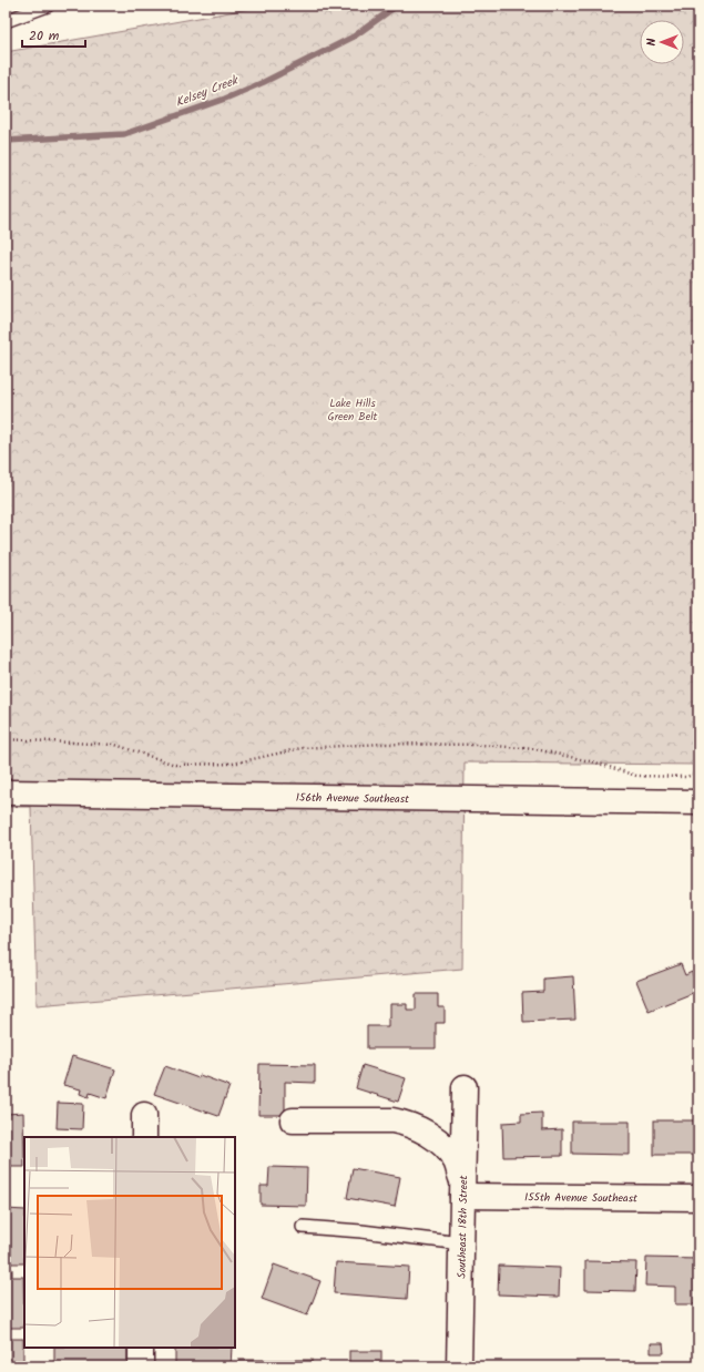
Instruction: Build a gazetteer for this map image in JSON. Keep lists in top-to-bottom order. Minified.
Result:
{"streets":{"street":["156th Avenue Southeast","155th Avenue Southeast","Southeast 18th Street"]},"crossings":[["155th Avenue Southeast","Southeast 18th Street"]],"water":["Kelsey Creek"],"parks":["Lake Hills Green Belt"],"scale_bar":"20 m","north":"left"}
